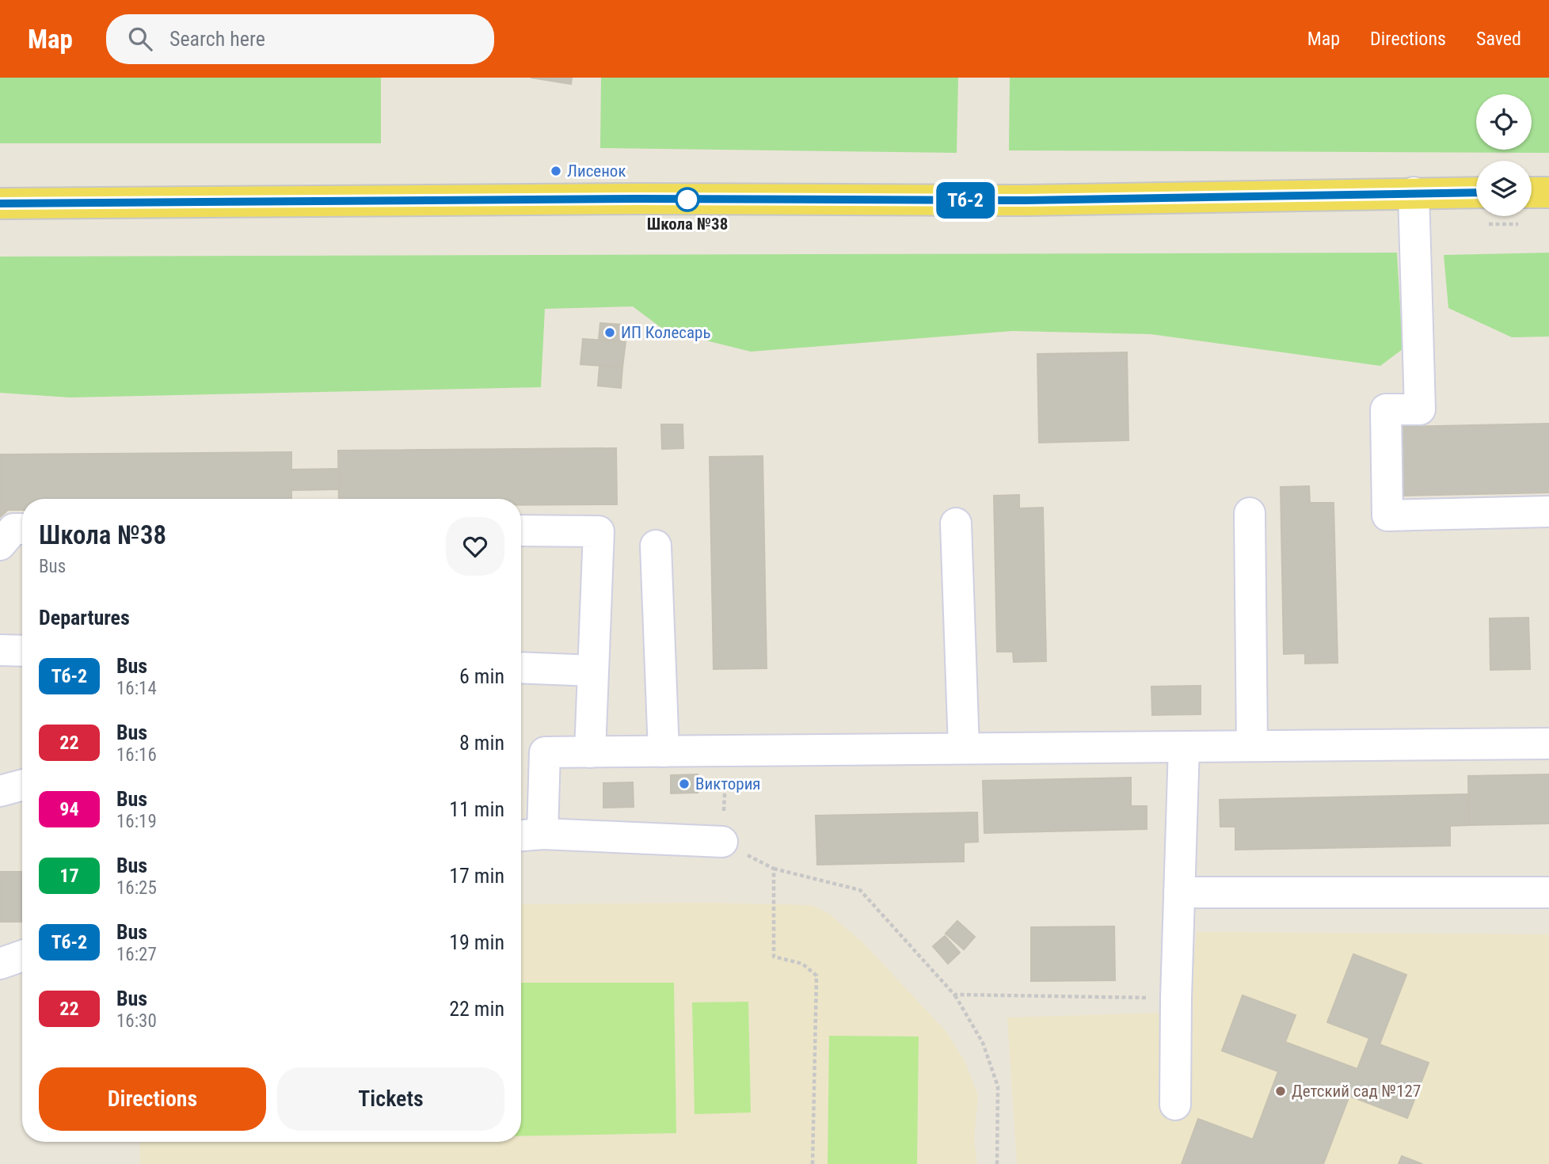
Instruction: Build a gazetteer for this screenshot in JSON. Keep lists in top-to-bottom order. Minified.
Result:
{"places":["Лисенок","Школа №38","ИП Колесарь","Виктория","Детский сад №127"],"lines":["bus line Тб-2"],"page":{"header":"Map","search":"Search here","nav":["Map","Directions","Saved"],"on_map":"Тб-2","heading":[["Школа №38","Bus"],"Departures"],"list":[{"mark":"Тб-2","name":"Bus","note":"16:14","value":"6 min"},{"mark":"22","name":"Bus","note":"16:16","value":"8 min"},{"mark":"94","name":"Bus","note":"16:19","value":"11 min"},{"mark":"17","name":"Bus","note":"16:25","value":"17 min"},{"mark":"Тб-2","name":"Bus","note":"16:27","value":"19 min"},{"mark":"22","name":"Bus","note":"16:30","value":"22 min"}],"buttons":["Directions","Tickets"]}}
